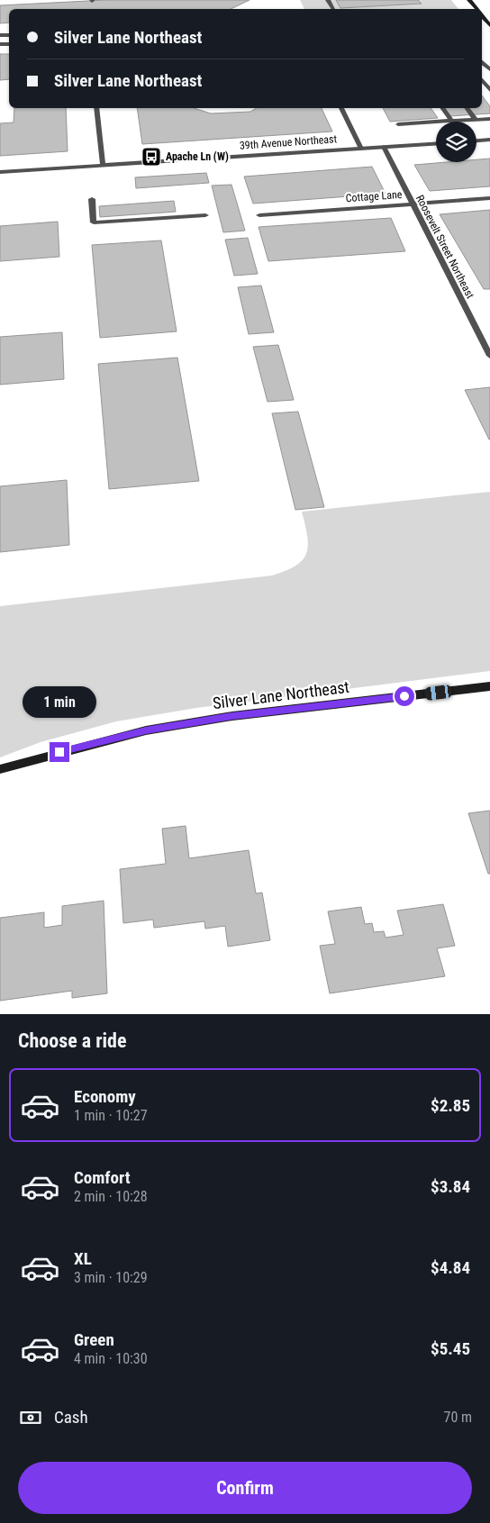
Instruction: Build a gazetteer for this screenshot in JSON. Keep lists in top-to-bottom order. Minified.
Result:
{"streets":{"street":["39th Avenue Northeast","Cottage Lane","Roosevelt Street Northeast","Silver Lane Northeast"]},"crossings":[["39th Avenue Northeast","Roosevelt Street Northeast"],["Cottage Lane","Roosevelt Street Northeast"]],"places":{"bus stop":["Apache Ln (W)"]},"page":{"banner":["Silver Lane Northeast","Silver Lane Northeast"],"bubble":"1 min","heading":"Choose a ride","list":[{"name":"Economy","note":"1 min · 10:27","value":"$2.85"},{"name":"Comfort","note":"2 min · 10:28","value":"$3.84"},{"name":"XL","note":"3 min · 10:29","value":"$4.84"},{"name":"Green","note":"4 min · 10:30","value":"$5.45"}],"pay":["Cash","70 m"],"buttons":"Confirm"}}
